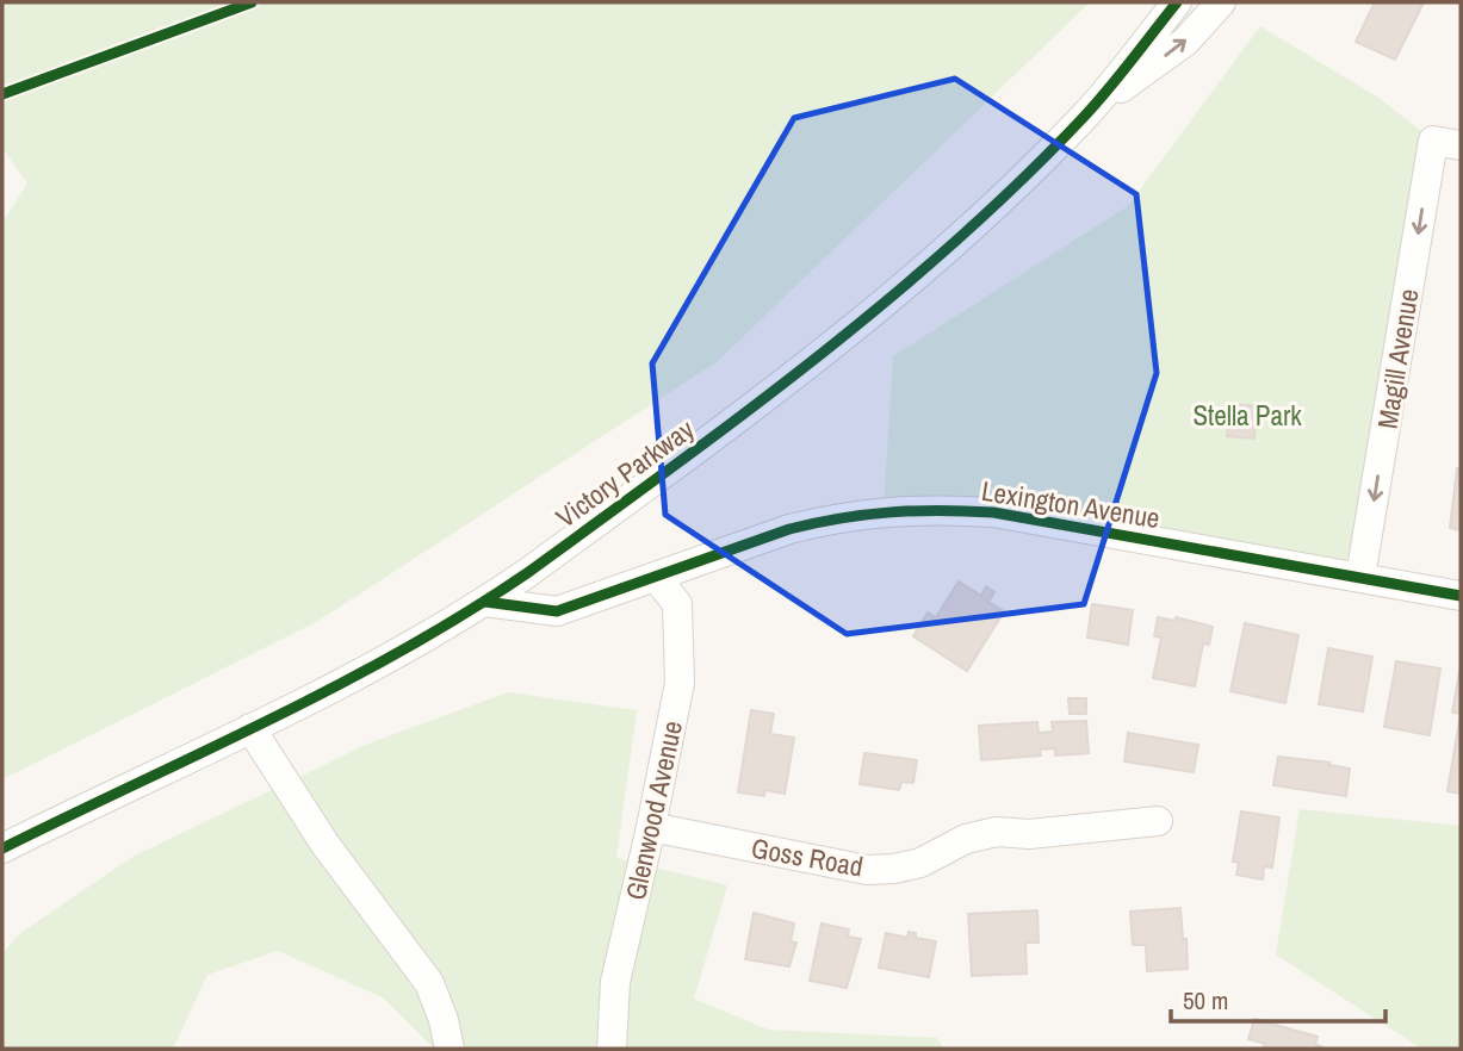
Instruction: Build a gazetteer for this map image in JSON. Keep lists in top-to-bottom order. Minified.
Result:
{"streets":{"street":["Magill Avenue","Victory Parkway","Lexington Avenue","Glenwood Avenue","Goss Road"]},"crossings":[["Magill Avenue","Lexington Avenue"],["Victory Parkway","Lexington Avenue"],["Lexington Avenue","Glenwood Avenue"],["Glenwood Avenue","Goss Road"]],"one_way":["Magill Avenue"],"parks":["Stella Park"],"scale_bar":"50 m"}
